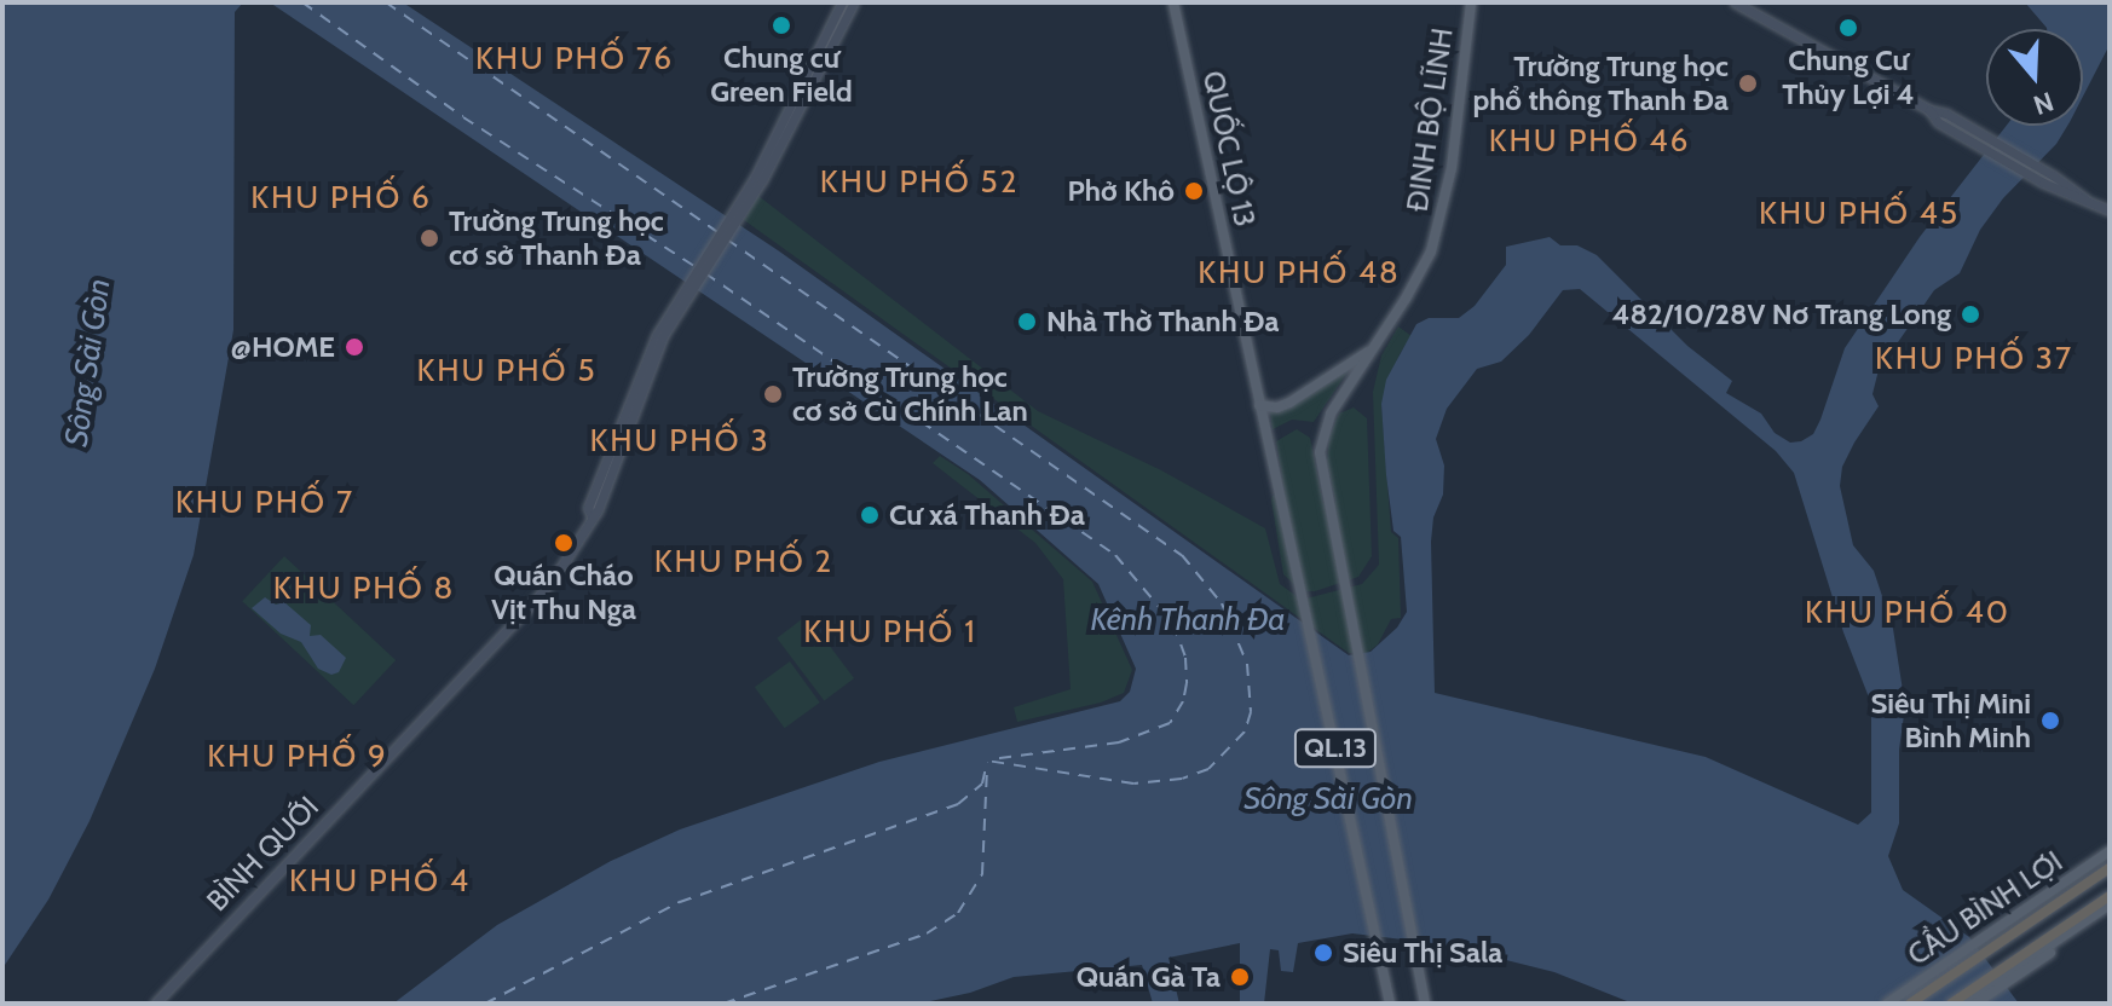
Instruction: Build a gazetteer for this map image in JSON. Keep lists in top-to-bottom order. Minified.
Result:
{"streets":{"highway":["CẦU BÌNH LỢI"],"main road":["ĐINH BỘ LĨNH","QUỐC LỘ 13","QL.13","BÌNH QUỚI"]},"crossings":[["ĐINH BỘ LĨNH","QUỐC LỘ 13"]],"districts":["KHU PHỐ 76","KHU PHỐ 46","KHU PHỐ 52","KHU PHỐ 6","KHU PHỐ 45","KHU PHỐ 48","KHU PHỐ 37","KHU PHỐ 5","KHU PHỐ 3","KHU PHỐ 7","KHU PHỐ 2","KHU PHỐ 8","KHU PHỐ 40","KHU PHỐ 1","KHU PHỐ 9","KHU PHỐ 4"],"water":["Sông Sài Gòn","Kênh Thanh Đa"],"places":["Chung cư Green Field","Chung Cư Thủy Lợi 4","Trường Trung học phổ thông Thanh Đa","Phở Khô","Trường Trung học cơ sở Thanh Đa","482/10/28V Nơ Trang Long","Nhà Thờ Thanh Đa","@HOME","Trường Trung học cơ sở Cù Chính Lan","Cư xá Thanh Đa","Quán Cháo Vịt Thu Nga","Siêu Thị Mini Bình Minh","Siêu Thị Sala","Quán Gà Ta"],"north":"bottom"}
